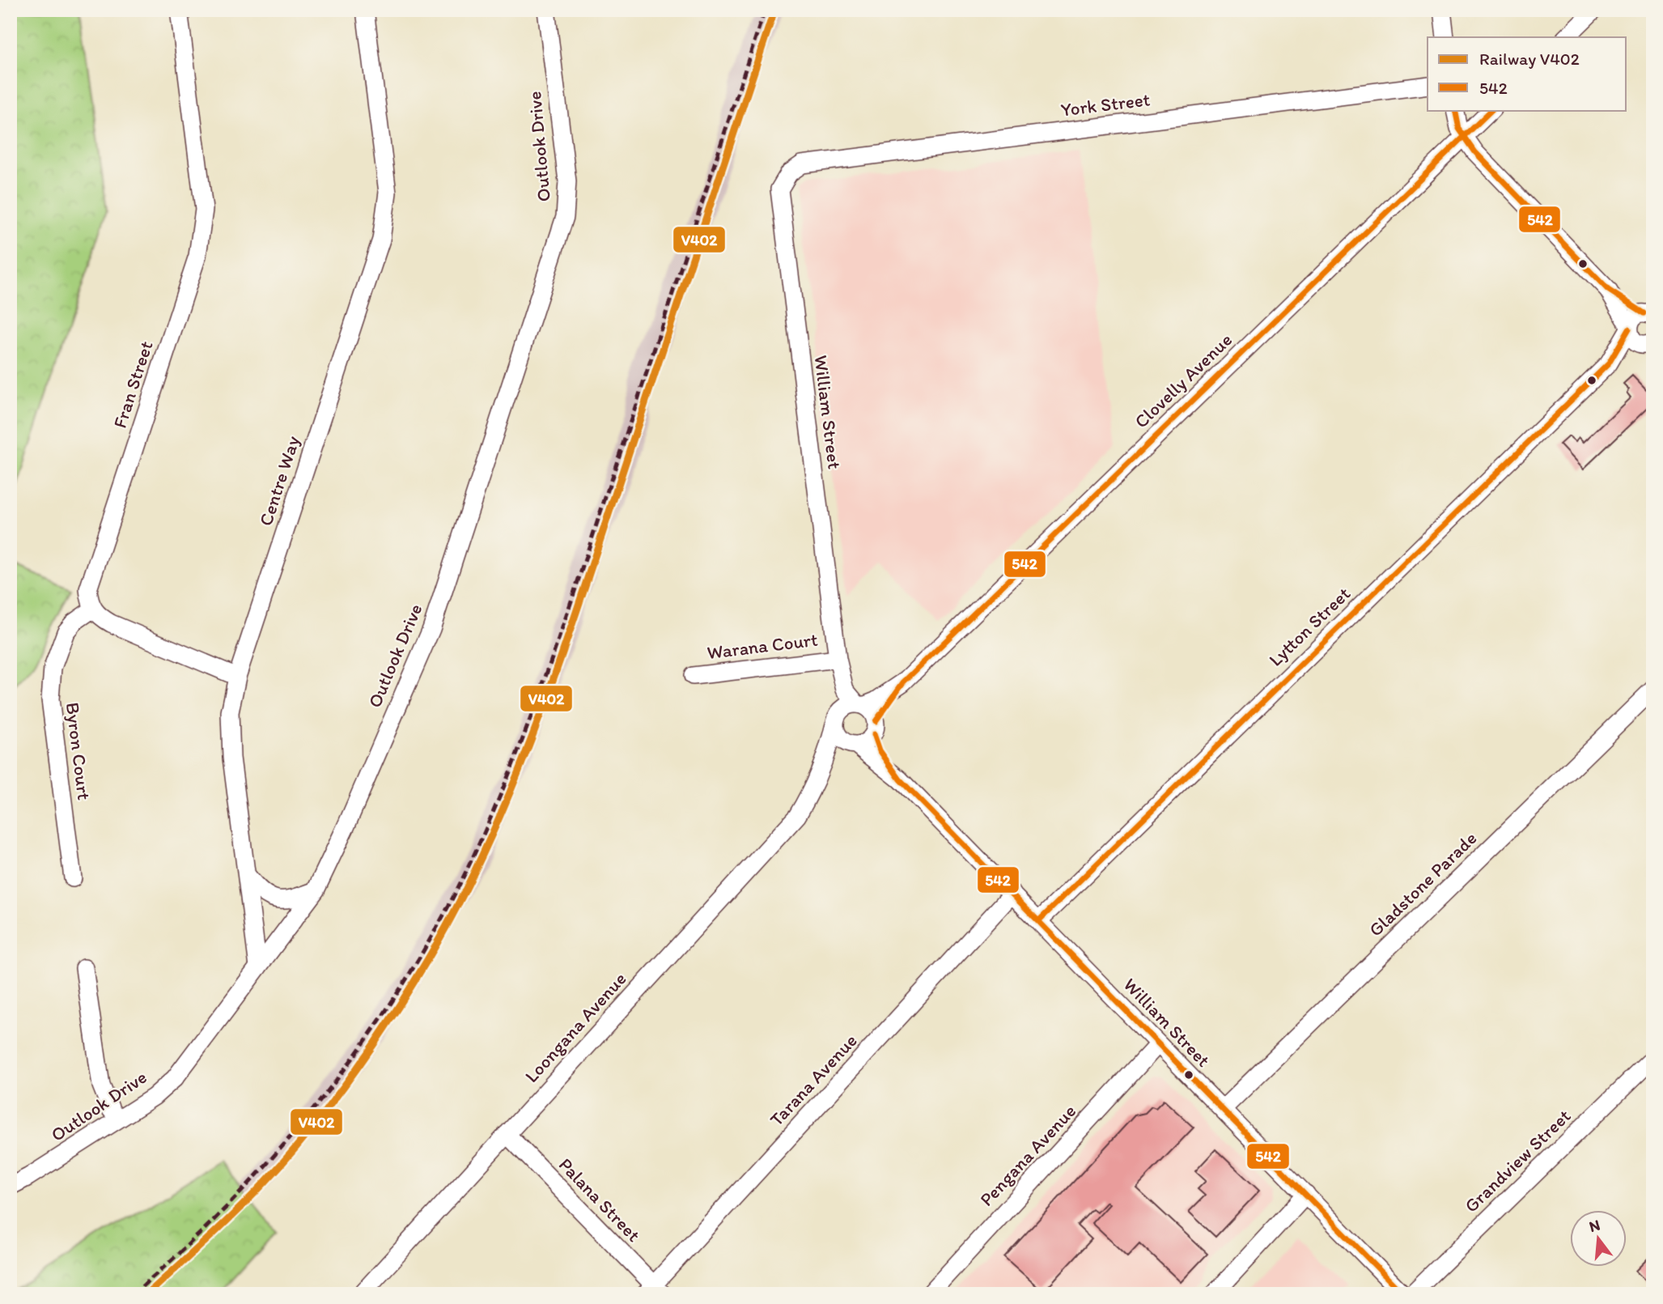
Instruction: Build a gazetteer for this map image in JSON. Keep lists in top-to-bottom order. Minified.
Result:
{"streets":{"street":["York Street","Outlook Drive","Clovelly Avenue","Fran Street","William Street","Centre Way","Lytton Street","Warana Court","Byron Court","Gladstone Parade","Loongana Avenue","Tarana Avenue","Pengana Avenue","Grandview Street","Palana Street"]},"crossings":[["York Street","William Street"],["Outlook Drive","Centre Way"],["Clovelly Avenue","William Street"],["Clovelly Avenue","Loongana Avenue"],["Fran Street","Byron Court"],["William Street","Lytton Street"],["William Street","Warana Court"],["William Street","Gladstone Parade"],["William Street","Loongana Avenue"],["William Street","Tarana Avenue"],["William Street","Pengana Avenue"],["Loongana Avenue","Palana Street"],["Tarana Avenue","Palana Street"]],"lines":["rail line V402","transit line 542"],"legend":["Railway V402","542"],"north":"top"}
